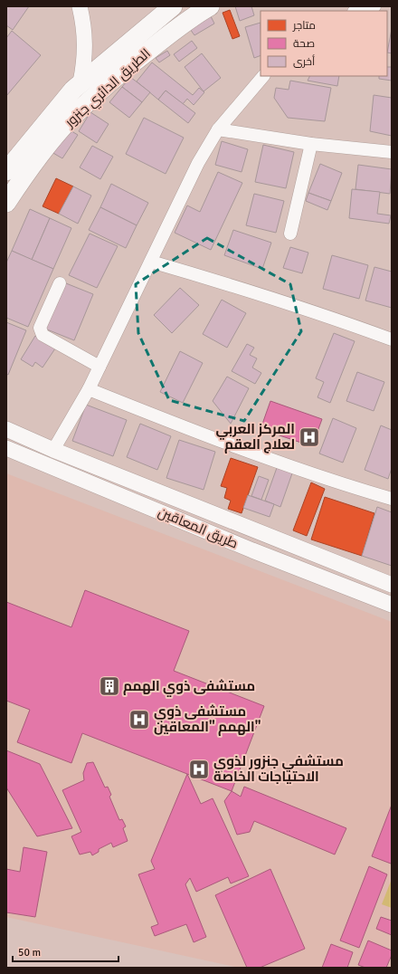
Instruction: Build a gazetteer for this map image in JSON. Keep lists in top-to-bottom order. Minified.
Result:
{"streets":{"main road":["الطريق الدائري جنزور"],"street":["طريق المعاقين"]},"places":{"hospital":["المركز العربي لعلاج العقم","مستشفى ذوي الهمم \"المعاقين\"","مستشفي جنزور لذوي الاحتياجات الخاصة"],"building":["مستشفى ذوي الهمم"]},"legend":["متاجر","صحة","أخرى"],"scale_bar":"50 m"}
